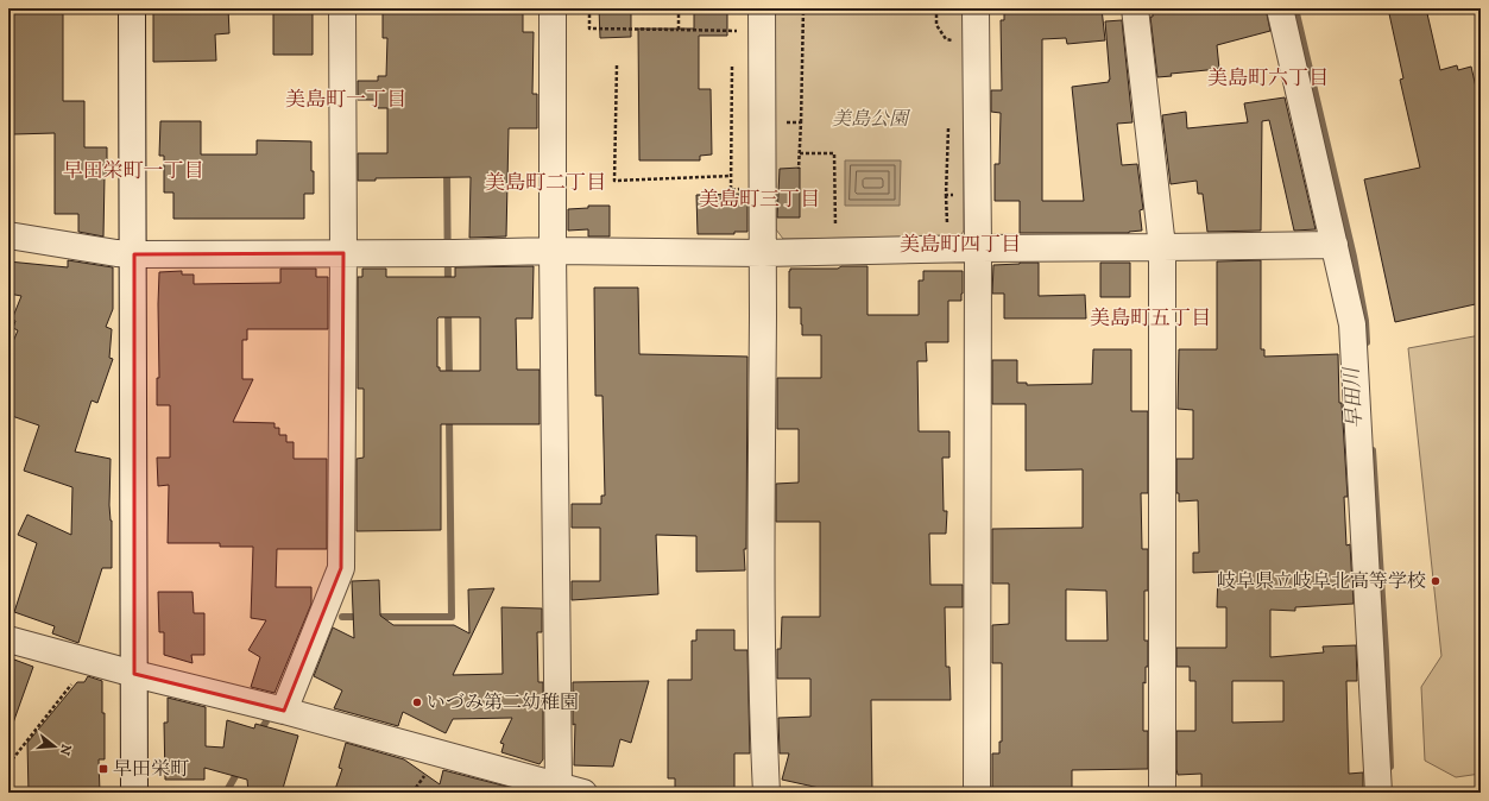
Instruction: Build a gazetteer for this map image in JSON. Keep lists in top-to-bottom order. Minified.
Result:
{"districts":["美島町六丁目","美島町一丁目","早田栄町一丁目","美島町二丁目","美島町三丁目","美島町四丁目","美島町五丁目"],"water":["早田川"],"parks":["美島公園"],"places":{"other":["岐阜県立岐阜北高等学校","いづみ第二幼稚園"],"transit":["早田栄町"]},"north":"right"}
